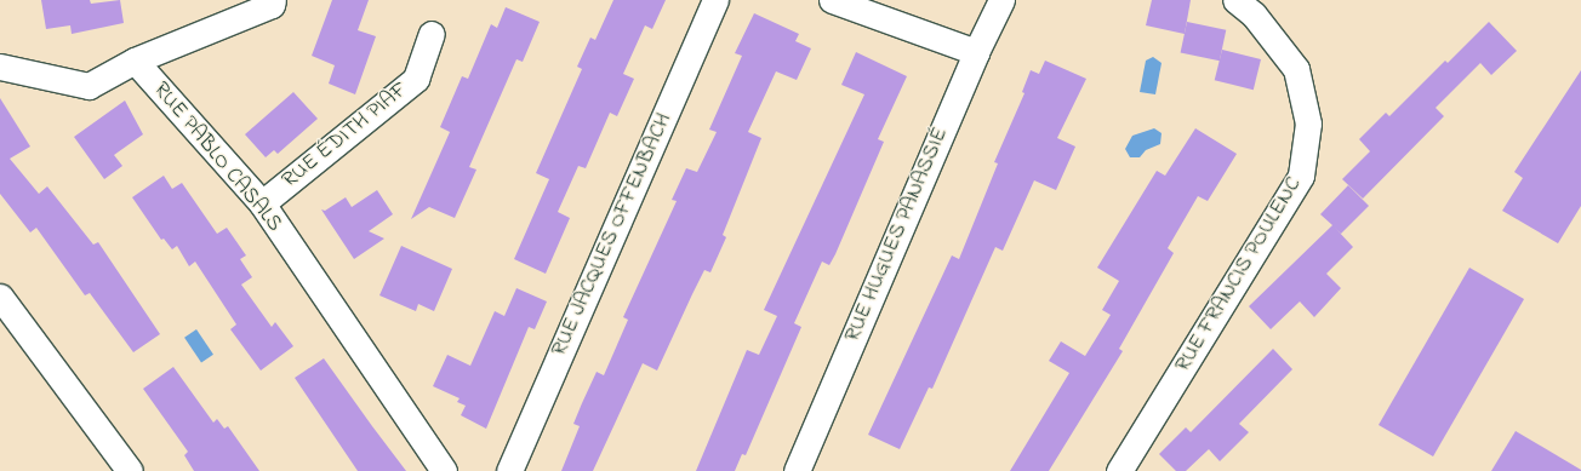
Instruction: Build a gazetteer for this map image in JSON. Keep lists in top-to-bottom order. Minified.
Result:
{"streets":{"street":["RUE ÉDITH PIAF","RUE PABLO CASALS","RUE JACQUES OFFENBACH","RUE HUGUES PANASSIÉ","RUE FRANCIS POULENC"]},"crossings":[["RUE ÉDITH PIAF","RUE PABLO CASALS"]]}
